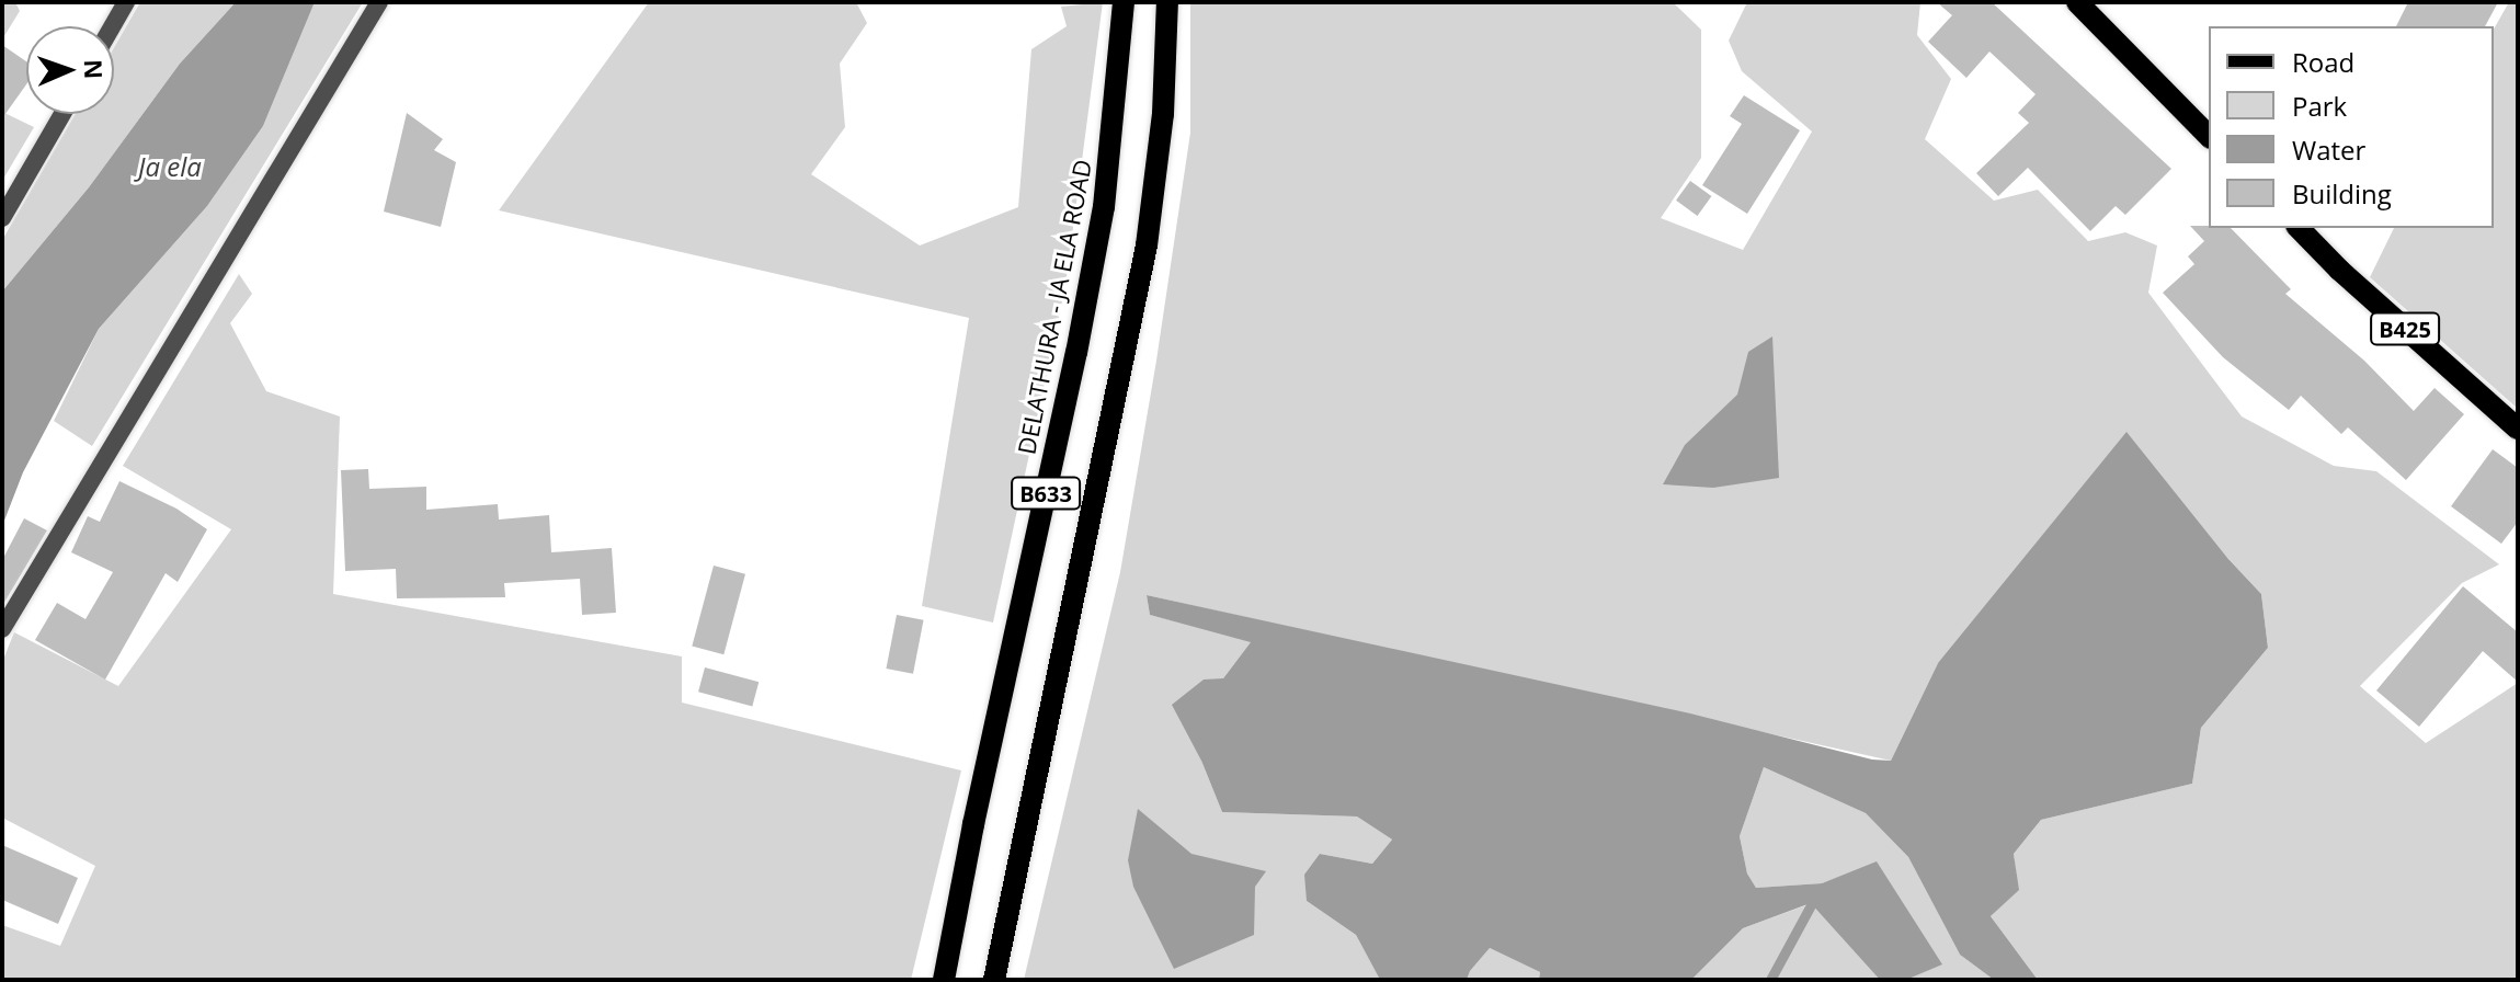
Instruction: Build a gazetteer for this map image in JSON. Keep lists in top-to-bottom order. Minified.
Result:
{"streets":{"main road":["DELATHURA - JA ELA ROAD","B425","B633"]},"water":["Ja ela"],"legend":["Road","Park","Water","Building"],"north":"right"}
